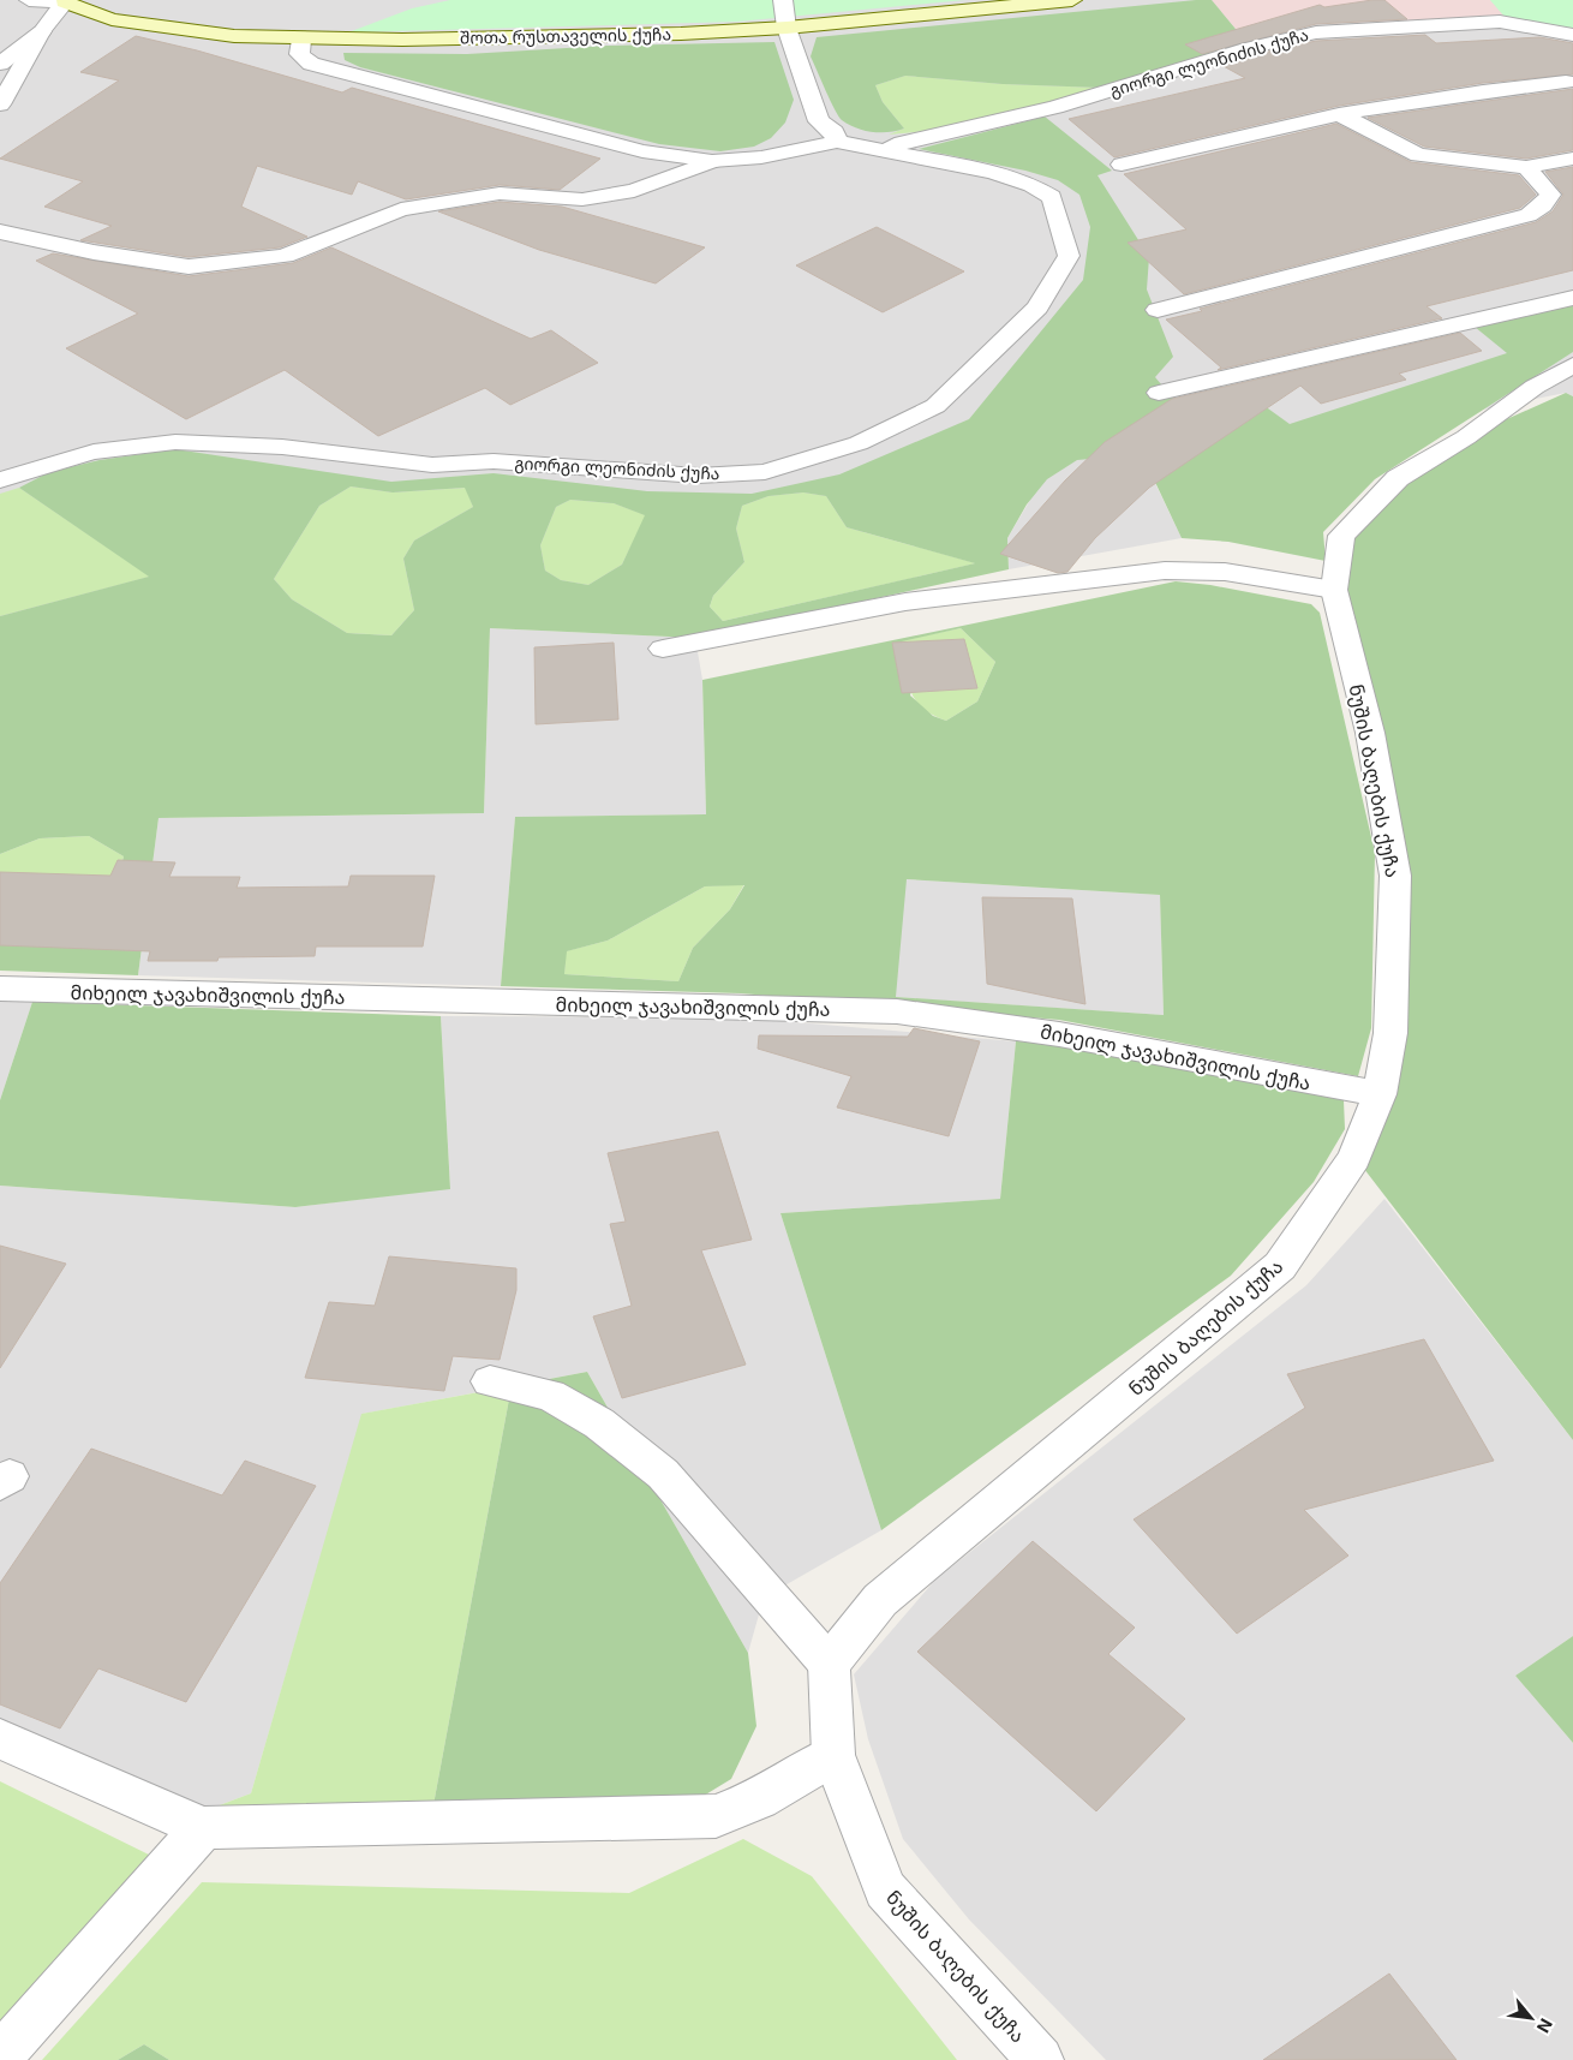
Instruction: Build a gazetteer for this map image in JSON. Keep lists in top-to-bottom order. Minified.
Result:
{"streets":{"main road":["შოთა რუსთაველის ქუჩა"],"street":["გიორგი ლეონიძის ქუჩა","ნუშის ბაღების ქუჩა","მიხეილ ჯავახიშვილის ქუჩა"]},"crossings":[["შოთა რუსთაველის ქუჩა","გიორგი ლეონიძის ქუჩა"],["ნუშის ბაღების ქუჩა","მიხეილ ჯავახიშვილის ქუჩა"]],"north":"bottom right"}
